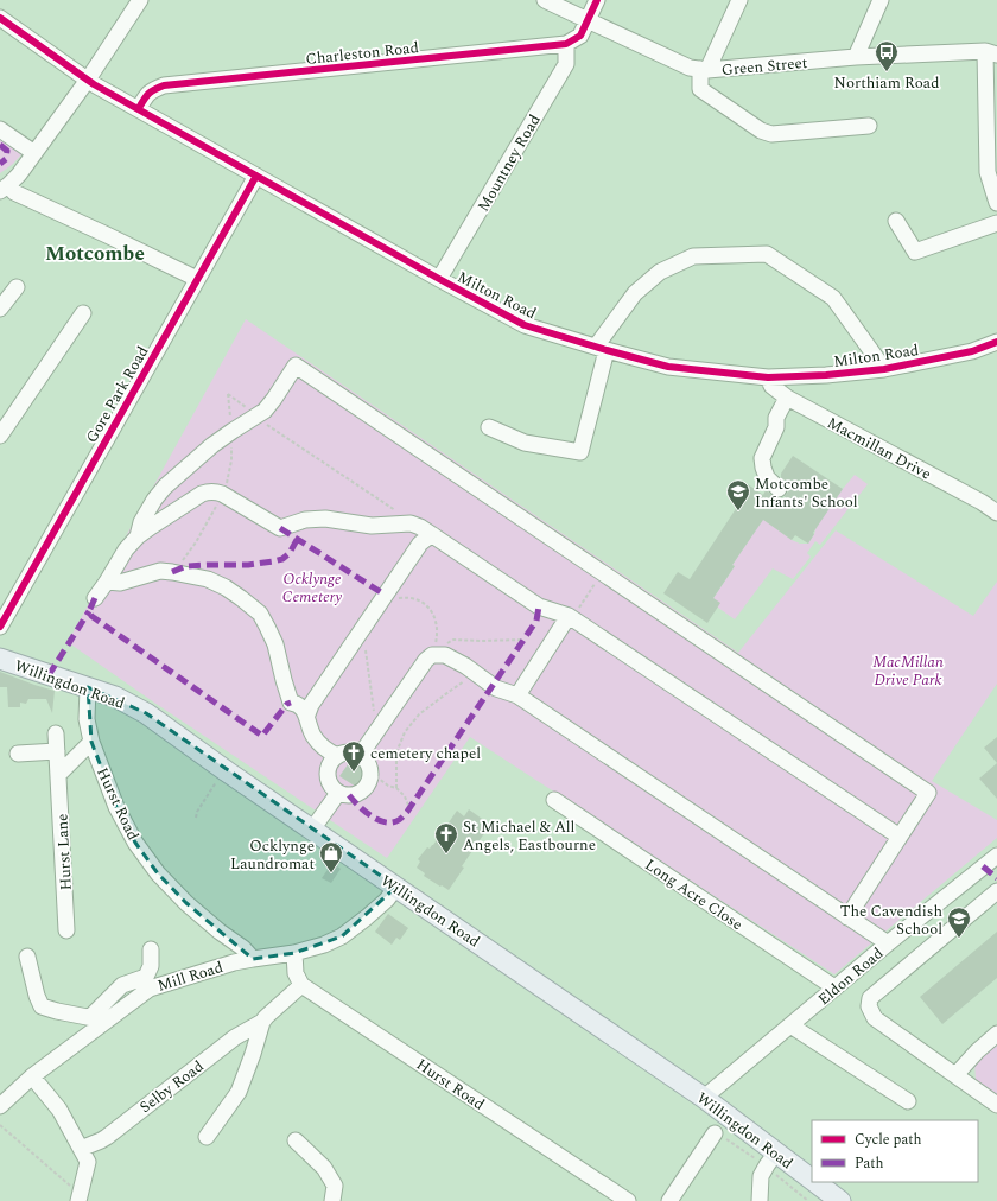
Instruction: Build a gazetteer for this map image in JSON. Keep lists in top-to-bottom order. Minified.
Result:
{"streets":{"main road":["Willingdon Road"],"street":["Charleston Road","Green Street","Mountney Road","Milton Road","Gore Park Road","Macmillan Drive","Hurst Road","Hurst Lane","Long Acre Close","Mill Road","Eldon Road","Selby Road"]},"crossings":[["Charleston Road","Mountney Road"],["Charleston Road","Milton Road"],["Mountney Road","Milton Road"],["Milton Road","Gore Park Road"],["Milton Road","Macmillan Drive"],["Willingdon Road","Hurst Road"],["Willingdon Road","Mill Road"],["Willingdon Road","Eldon Road"],["Hurst Road","Mill Road"],["Hurst Road","Selby Road"],["Long Acre Close","Eldon Road"]],"districts":["Motcombe"],"parks":["Ocklynge Cemetery","MacMillan Drive Park"],"places":{"bus stop":["Northiam Road"],"school or university":["Motcombe Infants' School","The Cavendish School"],"church":["cemetery chapel","St Michael & All Angels, Eastbourne"],"shop":["Ocklynge Laundromat"]},"legend":["Cycle path","Path"]}
